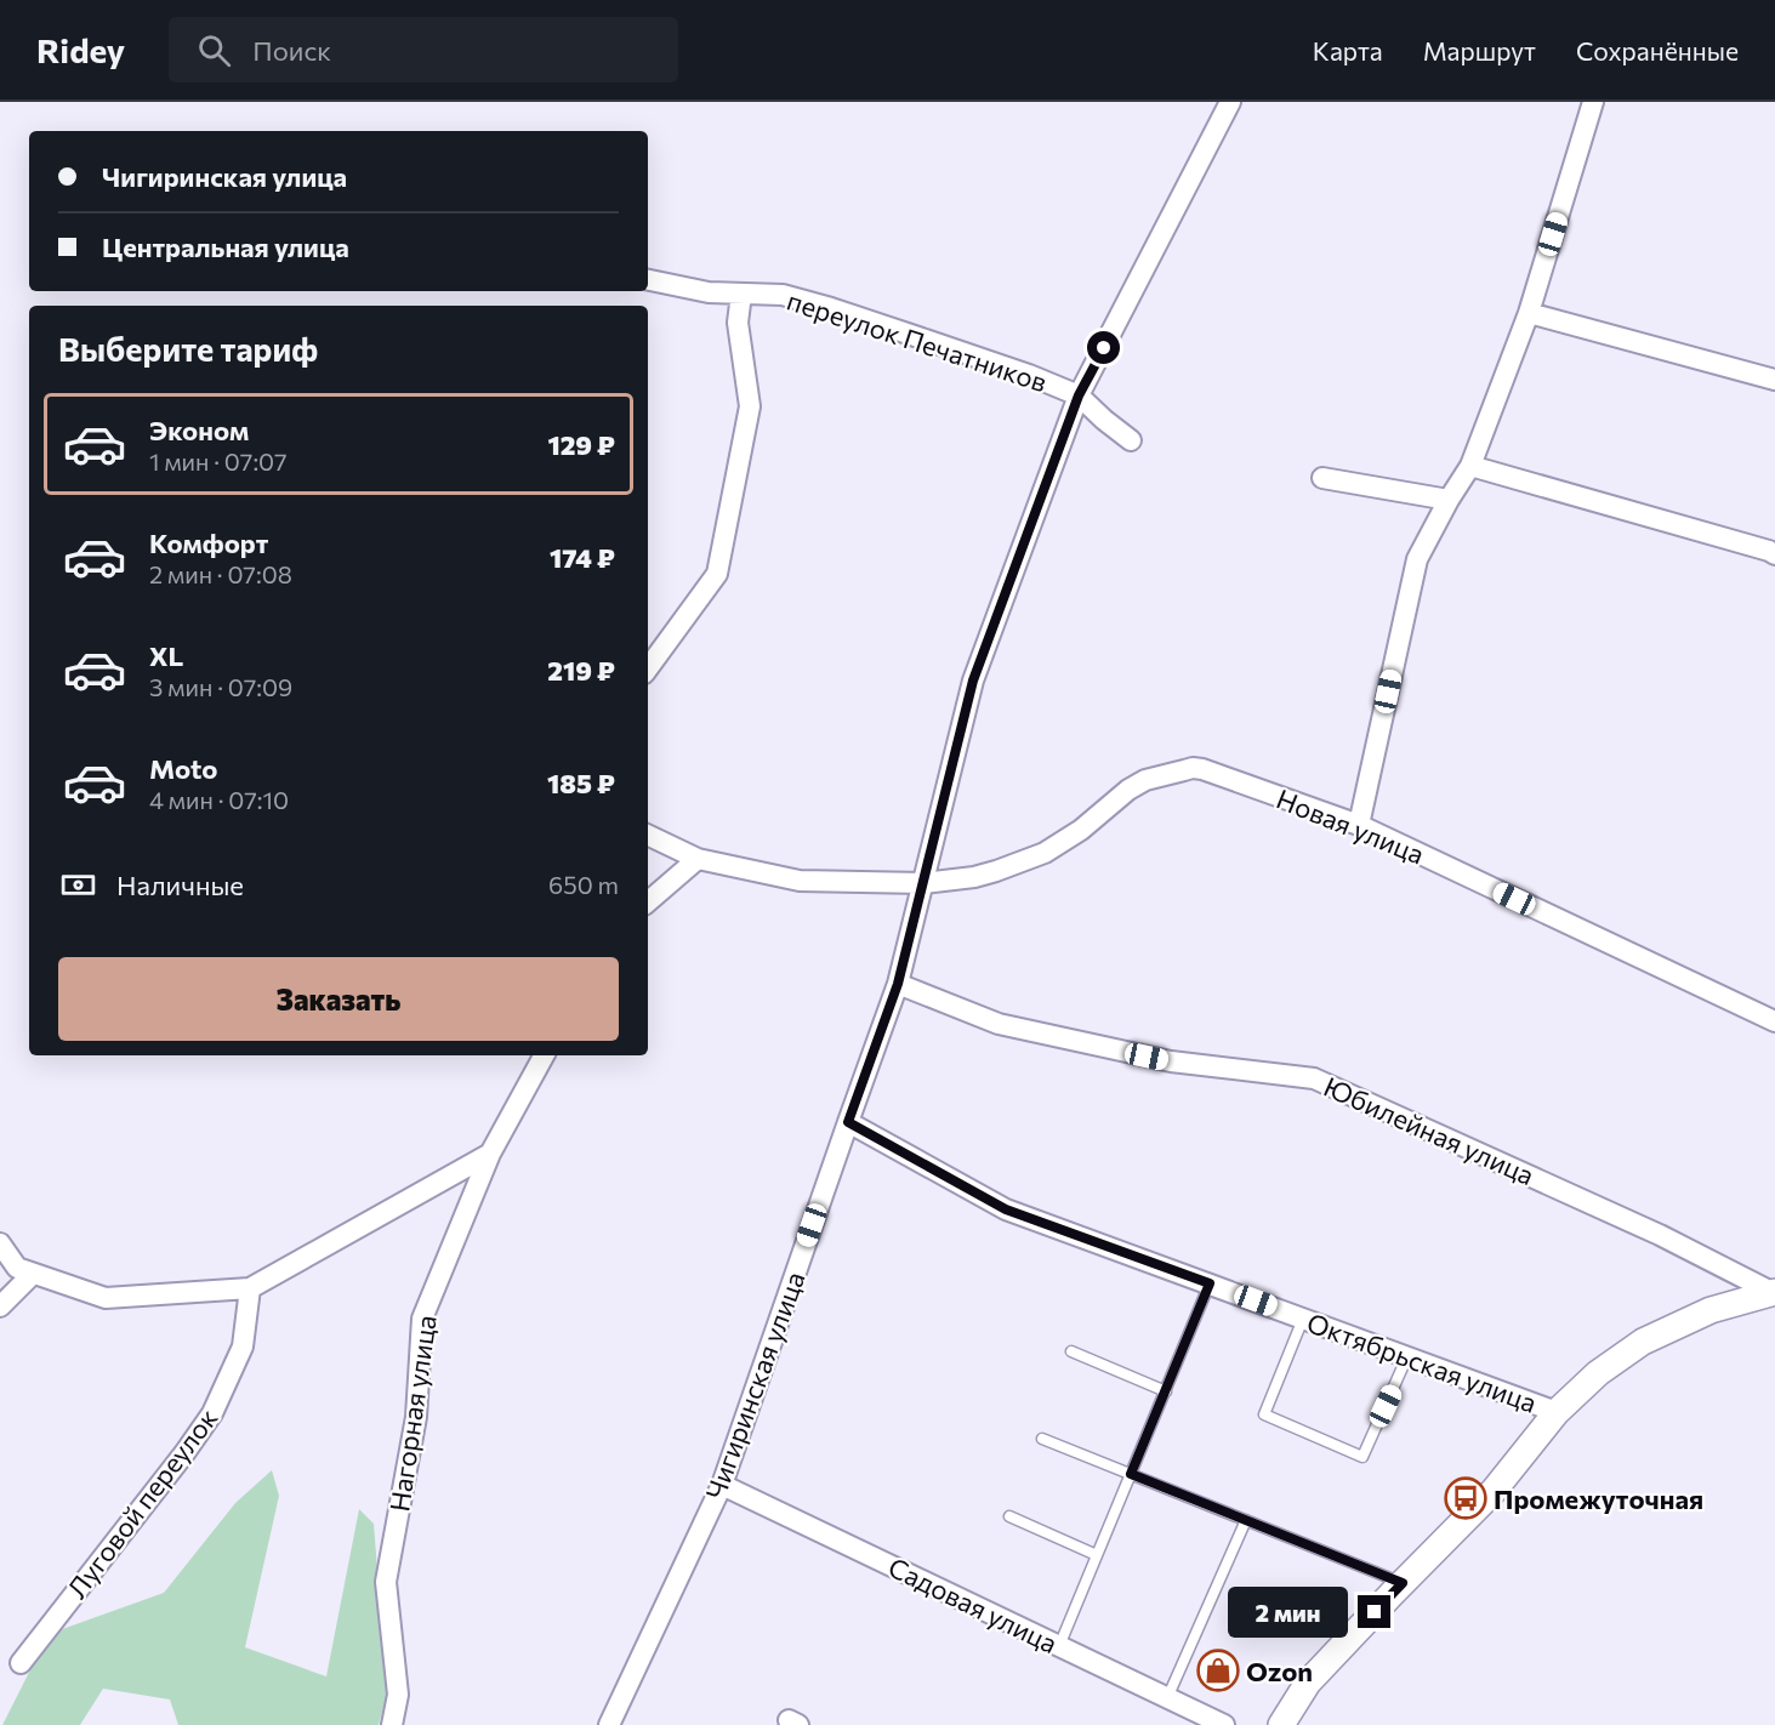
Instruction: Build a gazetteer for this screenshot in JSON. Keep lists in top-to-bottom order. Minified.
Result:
{"streets":{"street":["переулок Печатников","Новая улица","Юбилейная улица","Октябрьская улица","Чигиринская улица","Нагорная улица","Луговой переулок","Садовая улица"]},"crossings":[["переулок Печатников","Чигиринская улица"],["Новая улица","Чигиринская улица"],["Юбилейная улица","Чигиринская улица"],["Октябрьская улица","Чигиринская улица"],["Чигиринская улица","Садовая улица"]],"places":{"bus stop":["Промежуточная"],"shop":["Ozon"]},"page":{"header":"Ridey","search":"Поиск","nav":["Карта","Маршрут","Сохранённые"],"banner":["Чигиринская улица","Центральная улица"],"heading":"Выберите тариф","list":[{"name":"Эконом","note":"1 мин · 07:07","value":"129 ₽"},{"name":"Комфорт","note":"2 мин · 07:08","value":"174 ₽"},{"name":"XL","note":"3 мин · 07:09","value":"219 ₽"},{"name":"Moto","note":"4 мин · 07:10","value":"185 ₽"}],"pay":["Наличные","650 m"],"buttons":"Заказать","bubble":"2 мин"}}
